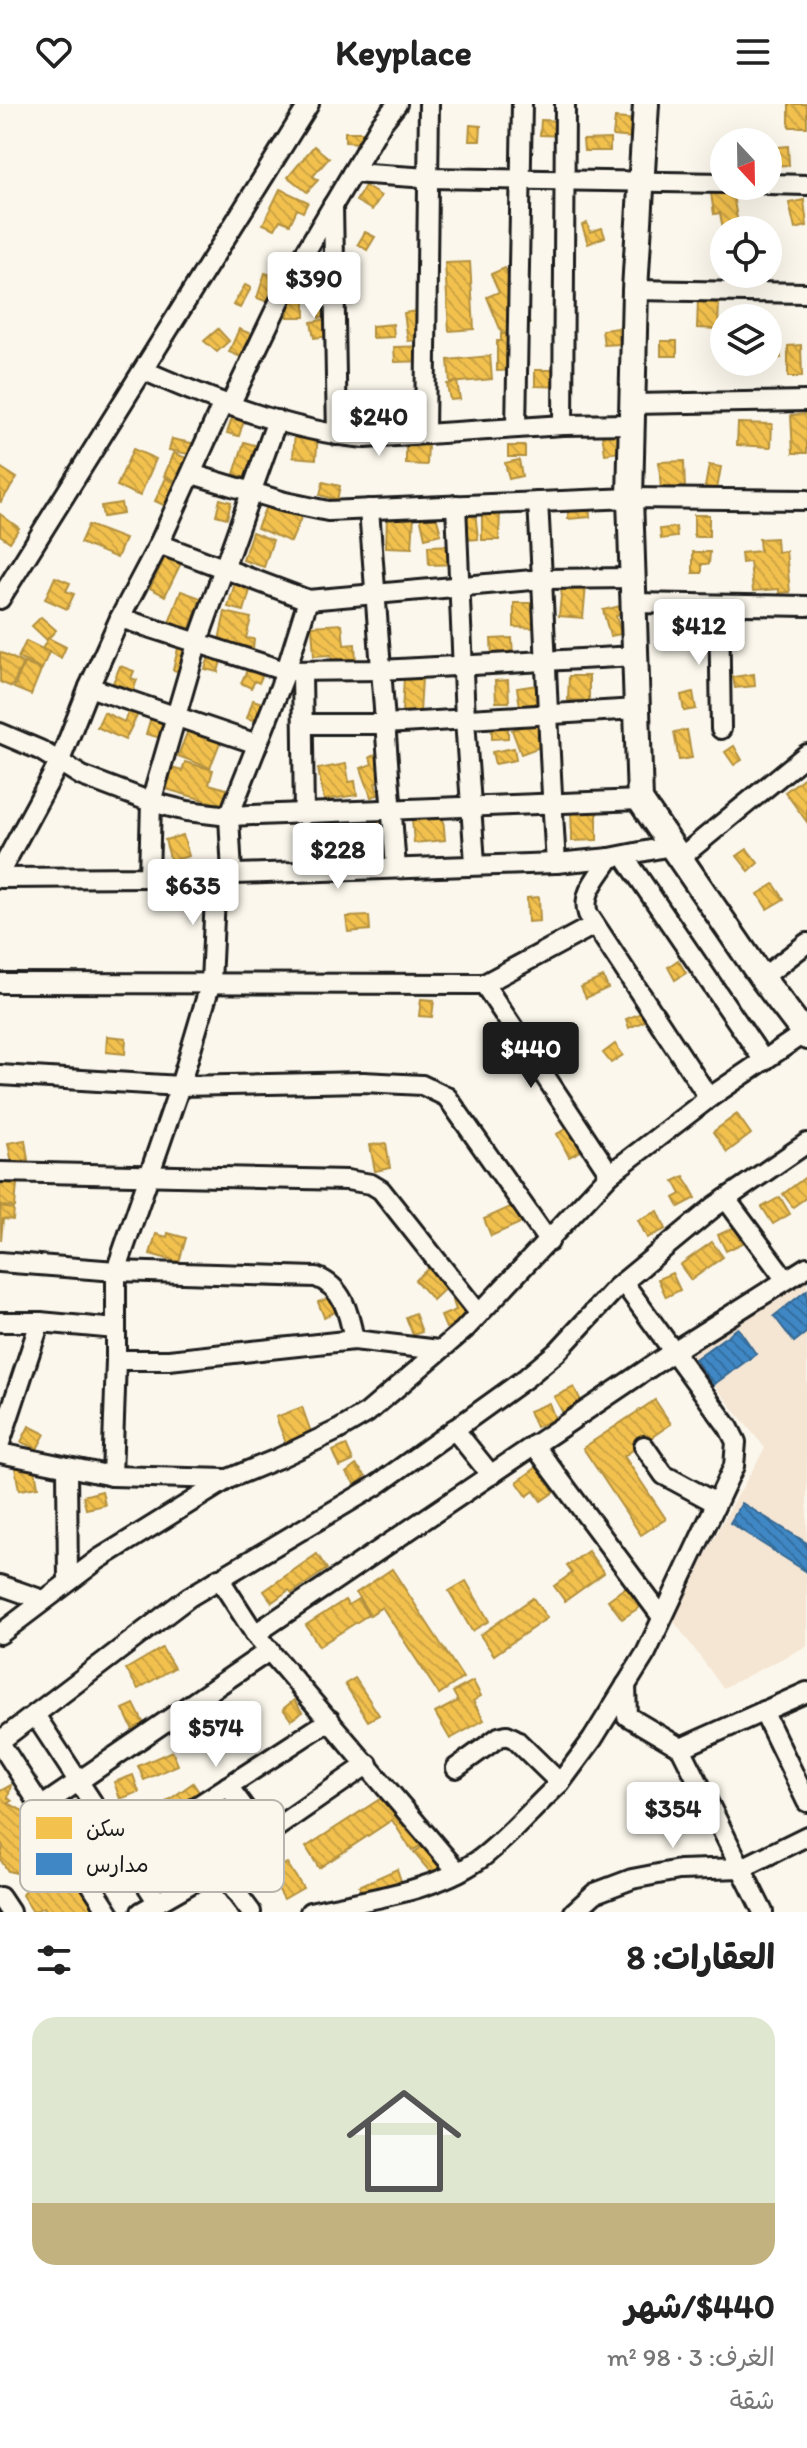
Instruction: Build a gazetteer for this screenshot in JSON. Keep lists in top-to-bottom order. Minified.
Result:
{"legend":["سكن","مدارس"],"north":"bottom","page":{"header":"Keyplace","price":["$390","$240","$412","$228","$635","$440","$574","$354"],"heading":"العقارات: 8","list":[{"name":"$440/شهر","note":"الغرف: 3 · 98 m² · شقة"}]}}
